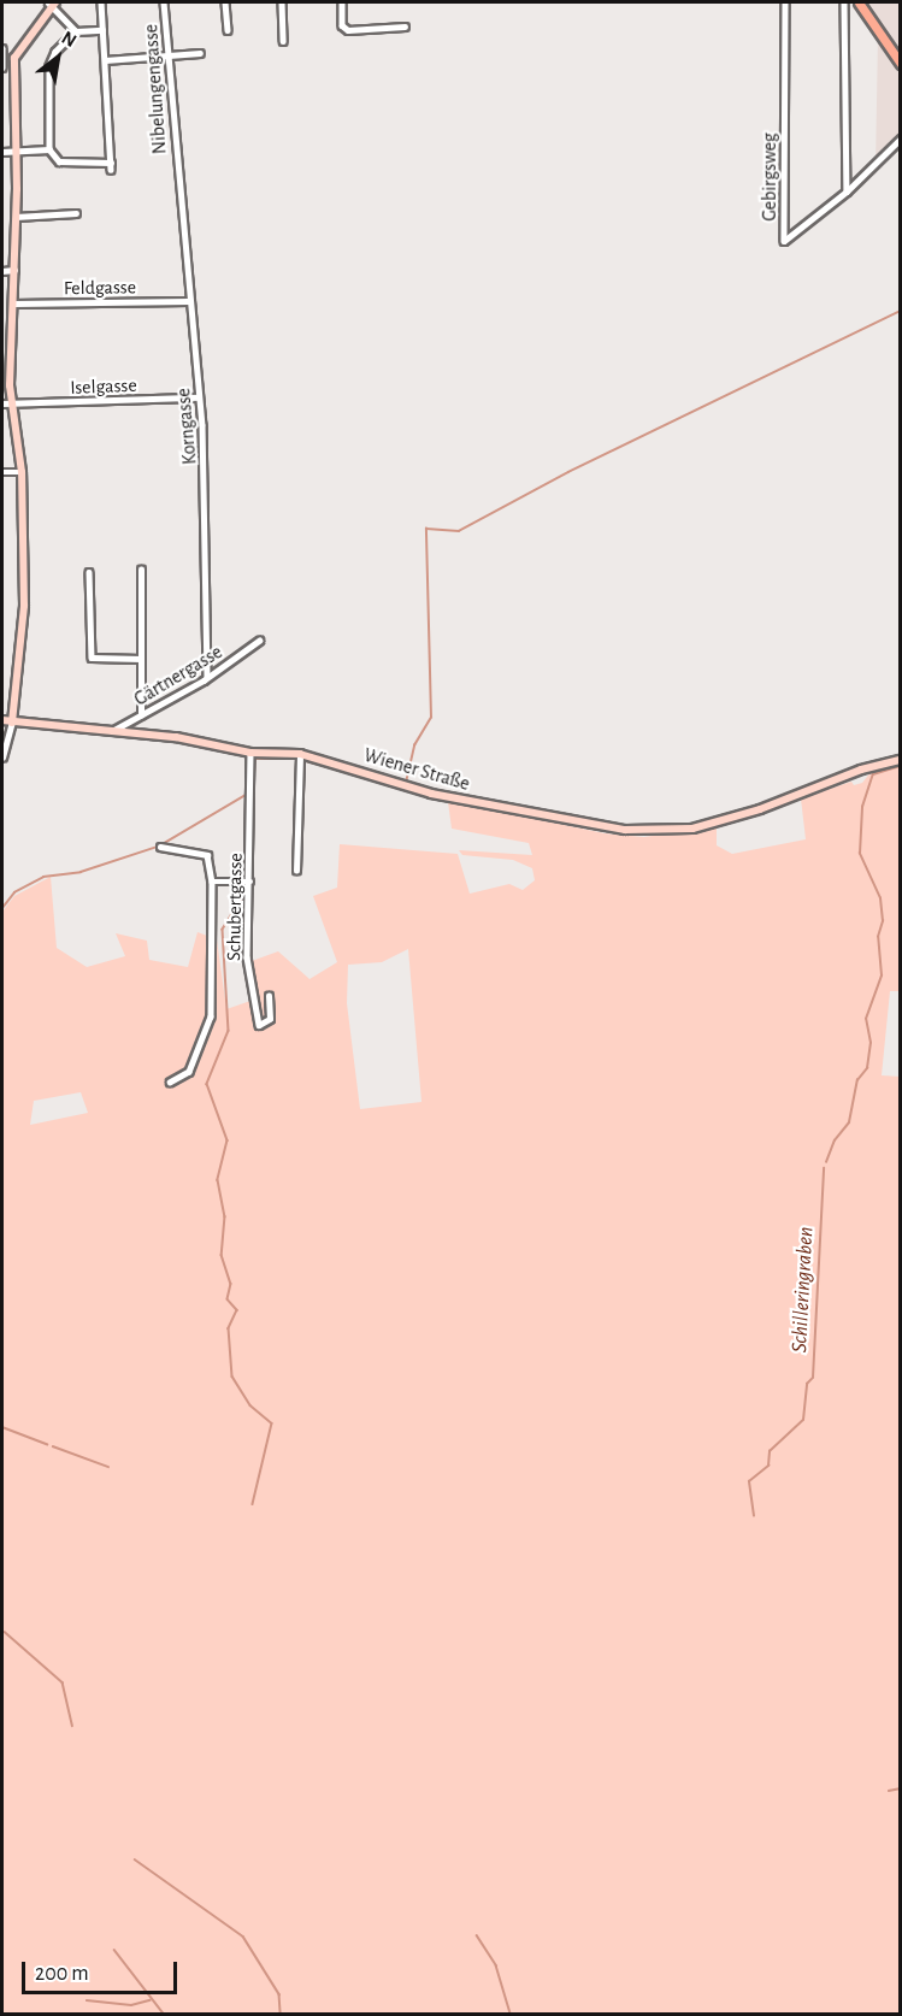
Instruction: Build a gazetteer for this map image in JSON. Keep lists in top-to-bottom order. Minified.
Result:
{"streets":{"main road":["Wiener Straße"],"street":["Nibelungengasse","Gebirgsweg","Feldgasse","Iselgasse","Korngasse","Gärtnergasse","Schubertgasse"]},"crossings":[["Nibelungengasse","Korngasse"],["Feldgasse","Korngasse"],["Iselgasse","Korngasse"],["Korngasse","Gärtnergasse"],["Gärtnergasse","Wiener Straße"],["Wiener Straße","Schubertgasse"]],"water":["Schilleringraben"],"scale_bar":"200 m","north":"top right"}
